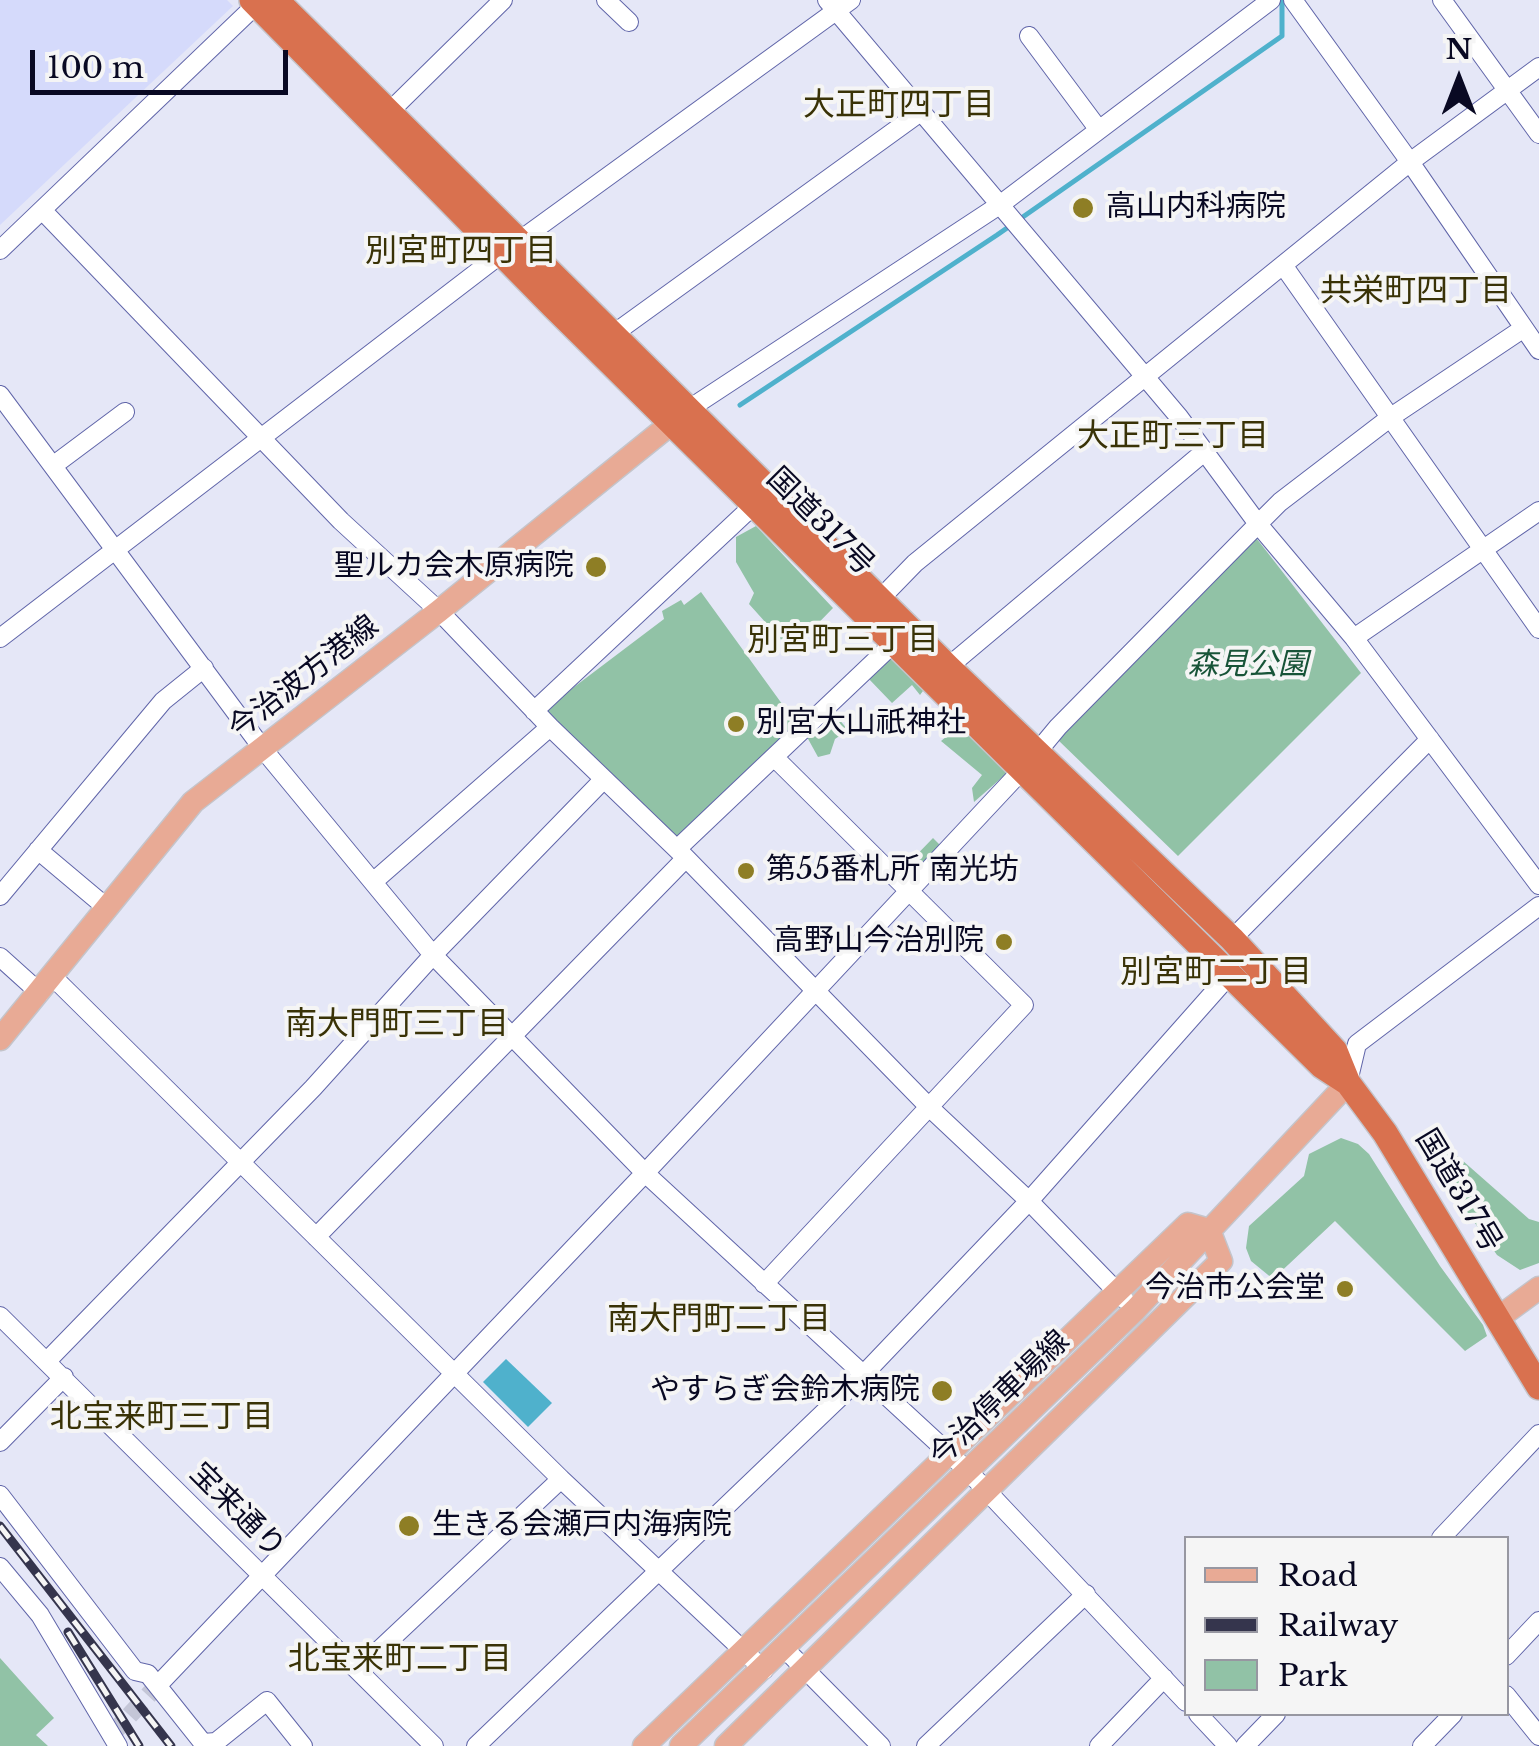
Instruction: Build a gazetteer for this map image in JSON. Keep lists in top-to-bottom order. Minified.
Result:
{"streets":{"highway":["国道317号"],"main road":["今治波方港線","今治停車場線"],"street":["宝来通り"]},"crossings":[["国道317号","今治波方港線"],["国道317号","今治停車場線"]],"districts":["大正町四丁目","別宮町四丁目","共栄町四丁目","大正町三丁目","別宮町三丁目","別宮町二丁目","南大門町三丁目","南大門町二丁目","北宝来町三丁目","北宝来町二丁目"],"parks":["森見公園"],"places":["高山内科病院","聖ルカ会木原病院","別宮大山祇神社","第55番札所 南光坊","高野山今治別院","今治市公会堂","やすらぎ会鈴木病院","生きる会瀬戸内海病院"],"legend":["Road","Railway","Park"],"scale_bar":"100 m","north":"top"}
